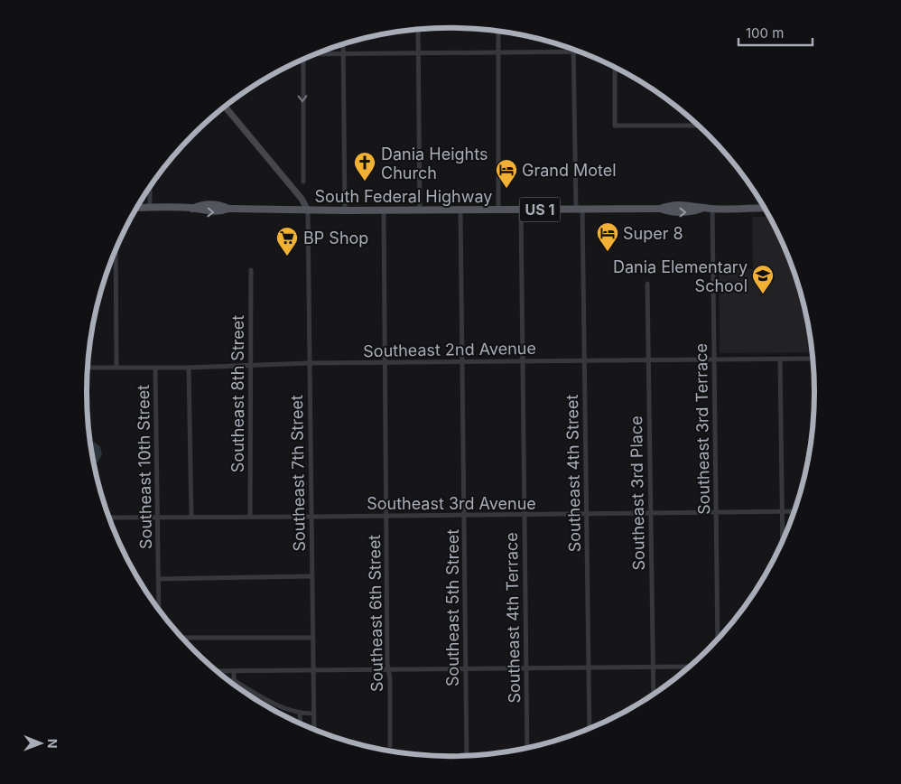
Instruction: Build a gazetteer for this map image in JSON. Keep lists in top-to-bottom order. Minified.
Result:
{"streets":{"main road":["South Federal Highway","US 1"],"street":["Southeast 2nd Avenue","Southeast 8th Street","Southeast 3rd Terrace","Southeast 10th Street","Southeast 7th Street","Southeast 4th Street","Southeast 3rd Place","Southeast 3rd Avenue","Southeast 5th Street","Southeast 6th Street","Southeast 4th Terrace"]},"crossings":[["South Federal Highway","Southeast 3rd Terrace"],["South Federal Highway","Southeast 7th Street"],["South Federal Highway","Southeast 4th Street"],["South Federal Highway","Southeast 5th Street"],["South Federal Highway","Southeast 6th Street"],["South Federal Highway","Southeast 4th Terrace"],["Southeast 2nd Avenue","Southeast 8th Street"],["Southeast 2nd Avenue","Southeast 3rd Terrace"],["Southeast 2nd Avenue","Southeast 10th Street"],["Southeast 2nd Avenue","Southeast 7th Street"],["Southeast 2nd Avenue","Southeast 4th Street"],["Southeast 2nd Avenue","Southeast 3rd Place"],["Southeast 2nd Avenue","Southeast 5th Street"],["Southeast 2nd Avenue","Southeast 6th Street"],["Southeast 2nd Avenue","Southeast 4th Terrace"],["Southeast 8th Street","Southeast 3rd Avenue"],["Southeast 3rd Terrace","Southeast 3rd Avenue"],["Southeast 10th Street","Southeast 3rd Avenue"],["Southeast 7th Street","Southeast 3rd Avenue"],["Southeast 4th Street","Southeast 3rd Avenue"],["Southeast 3rd Place","Southeast 3rd Avenue"],["Southeast 3rd Avenue","Southeast 5th Street"],["Southeast 3rd Avenue","Southeast 6th Street"],["Southeast 3rd Avenue","Southeast 4th Terrace"]],"places":{"church":["Dania Heights Church"],"hotel":["Grand Motel","Super 8"],"supermarket":["BP Shop"],"school or university":["Dania Elementary School"]},"scale_bar":"100 m","north":"right"}
